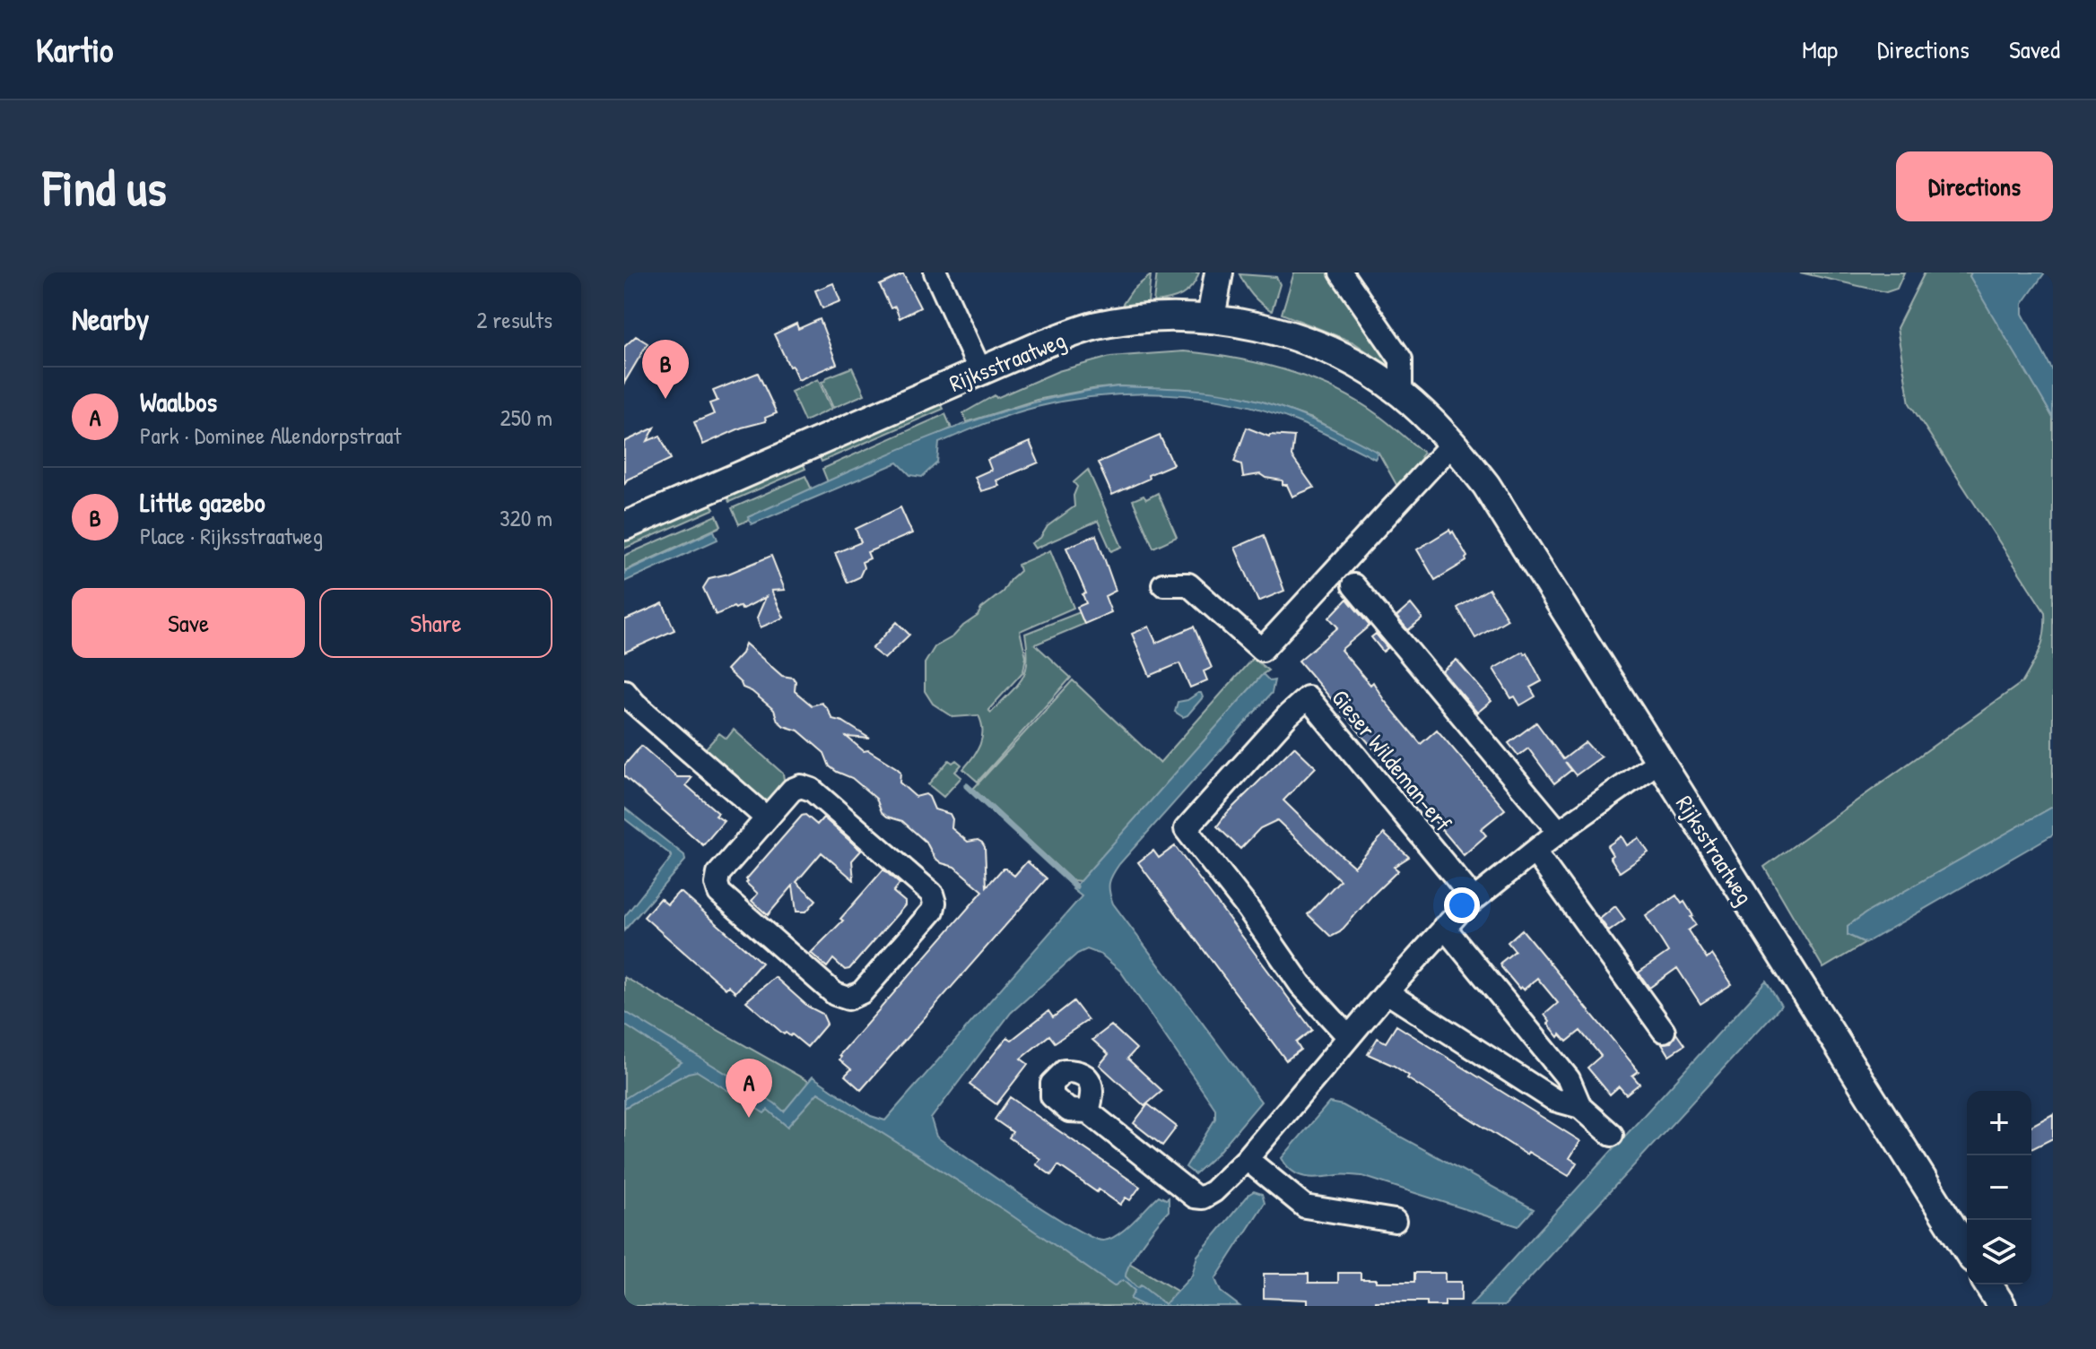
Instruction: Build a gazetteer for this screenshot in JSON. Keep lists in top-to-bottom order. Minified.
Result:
{"streets":{"street":["Rijksstraatweg","Gieser Wildeman-erf"]},"page":{"header":"Kartio","nav":["Map","Directions","Saved"],"buttons":["Directions",["Save","Share"]],"title":"Find us","heading":["Nearby","2 results"],"pins":["B","A"],"list":[{"mark":"A","name":"Waalbos","note":"Park · Dominee Allendorpstraat","value":"250 m"},{"mark":"B","name":"Little gazebo","note":"Place · Rijksstraatweg","value":"320 m"}],"map_buttons":["+","−"]}}
